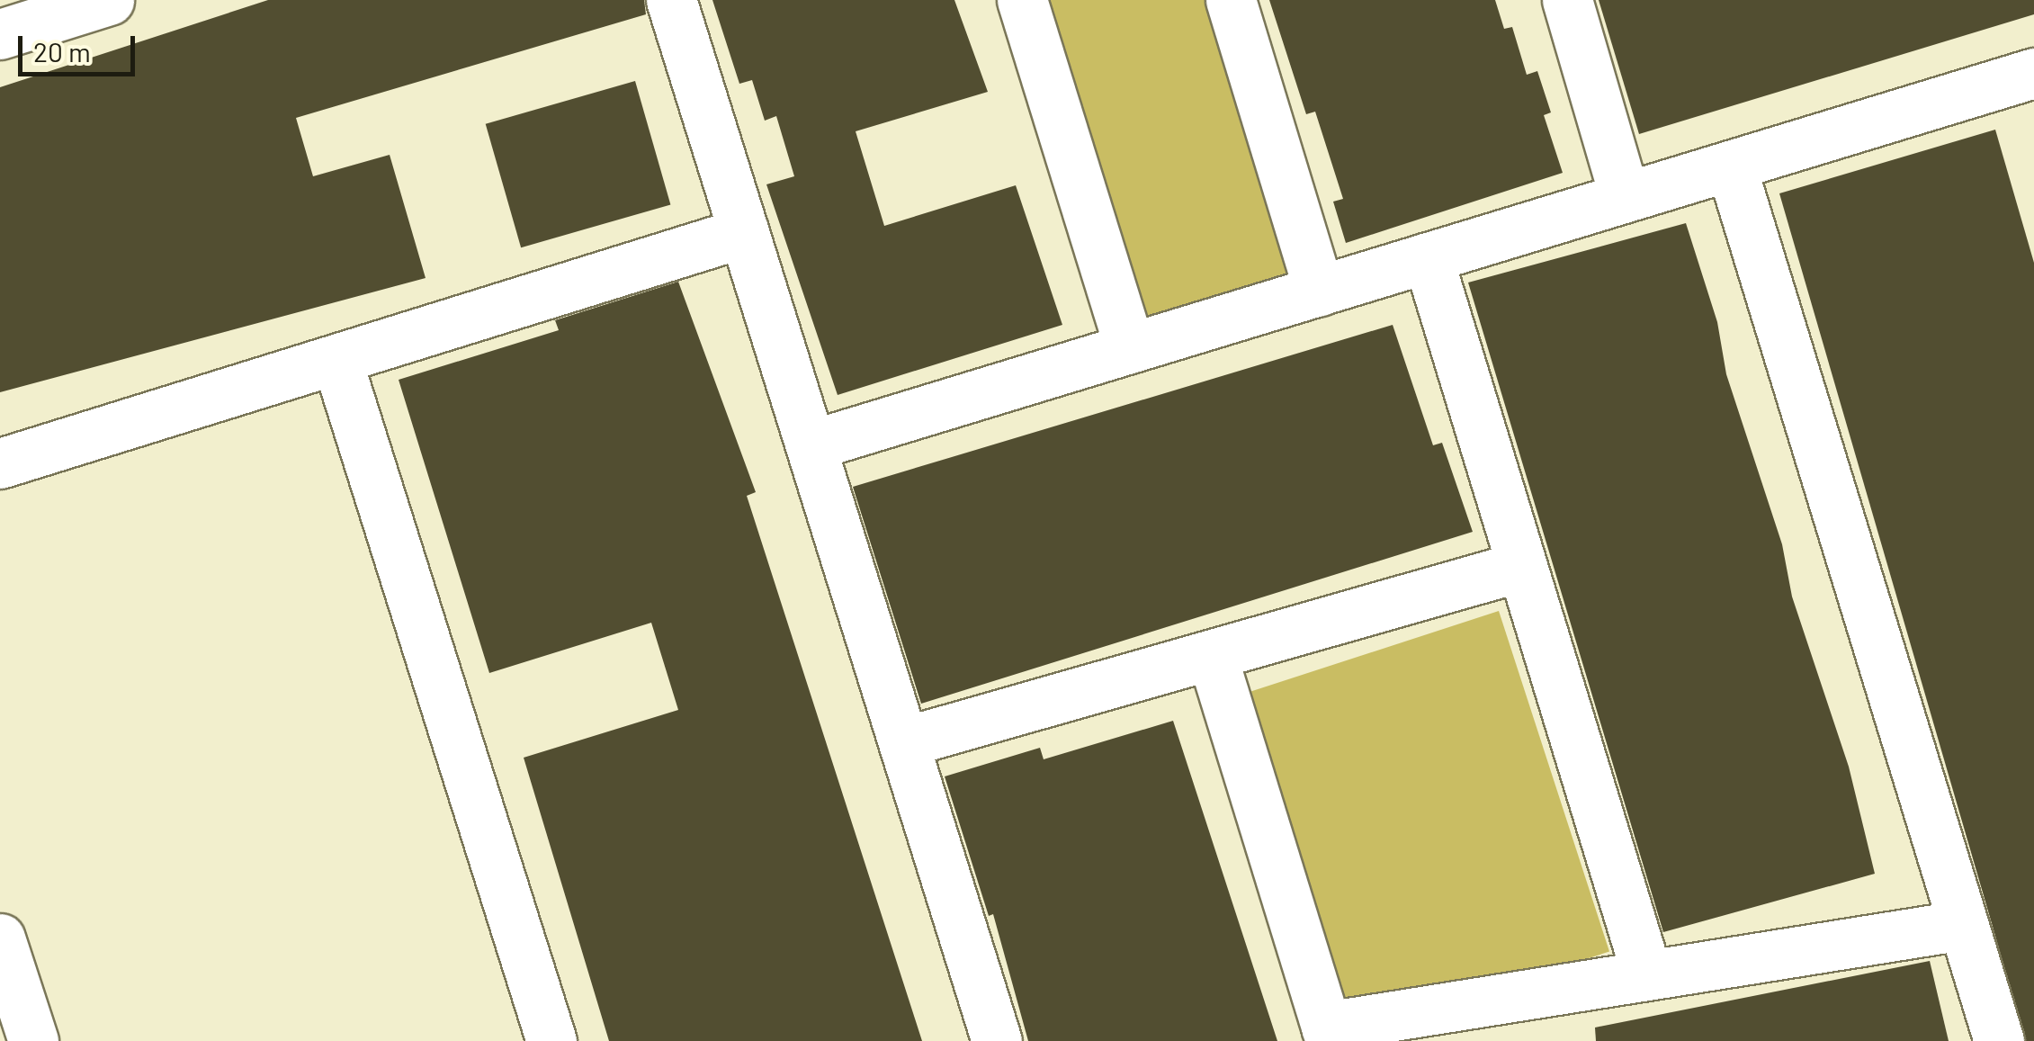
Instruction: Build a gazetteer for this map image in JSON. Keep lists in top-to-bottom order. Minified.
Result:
{"scale_bar":"20 m"}
